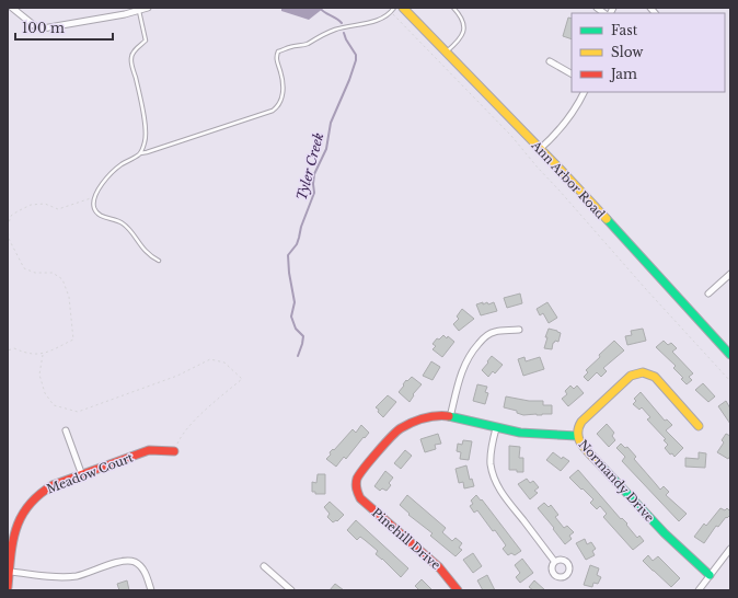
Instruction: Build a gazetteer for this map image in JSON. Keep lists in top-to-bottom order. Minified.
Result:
{"streets":{"street":["Ann Arbor Road","Meadow Court","Normandy Drive","Pinehill Drive"]},"crossings":[["Normandy Drive","Pinehill Drive"]],"water":["Tyler Creek"],"legend":["Fast","Slow","Jam"],"scale_bar":"100 m"}
